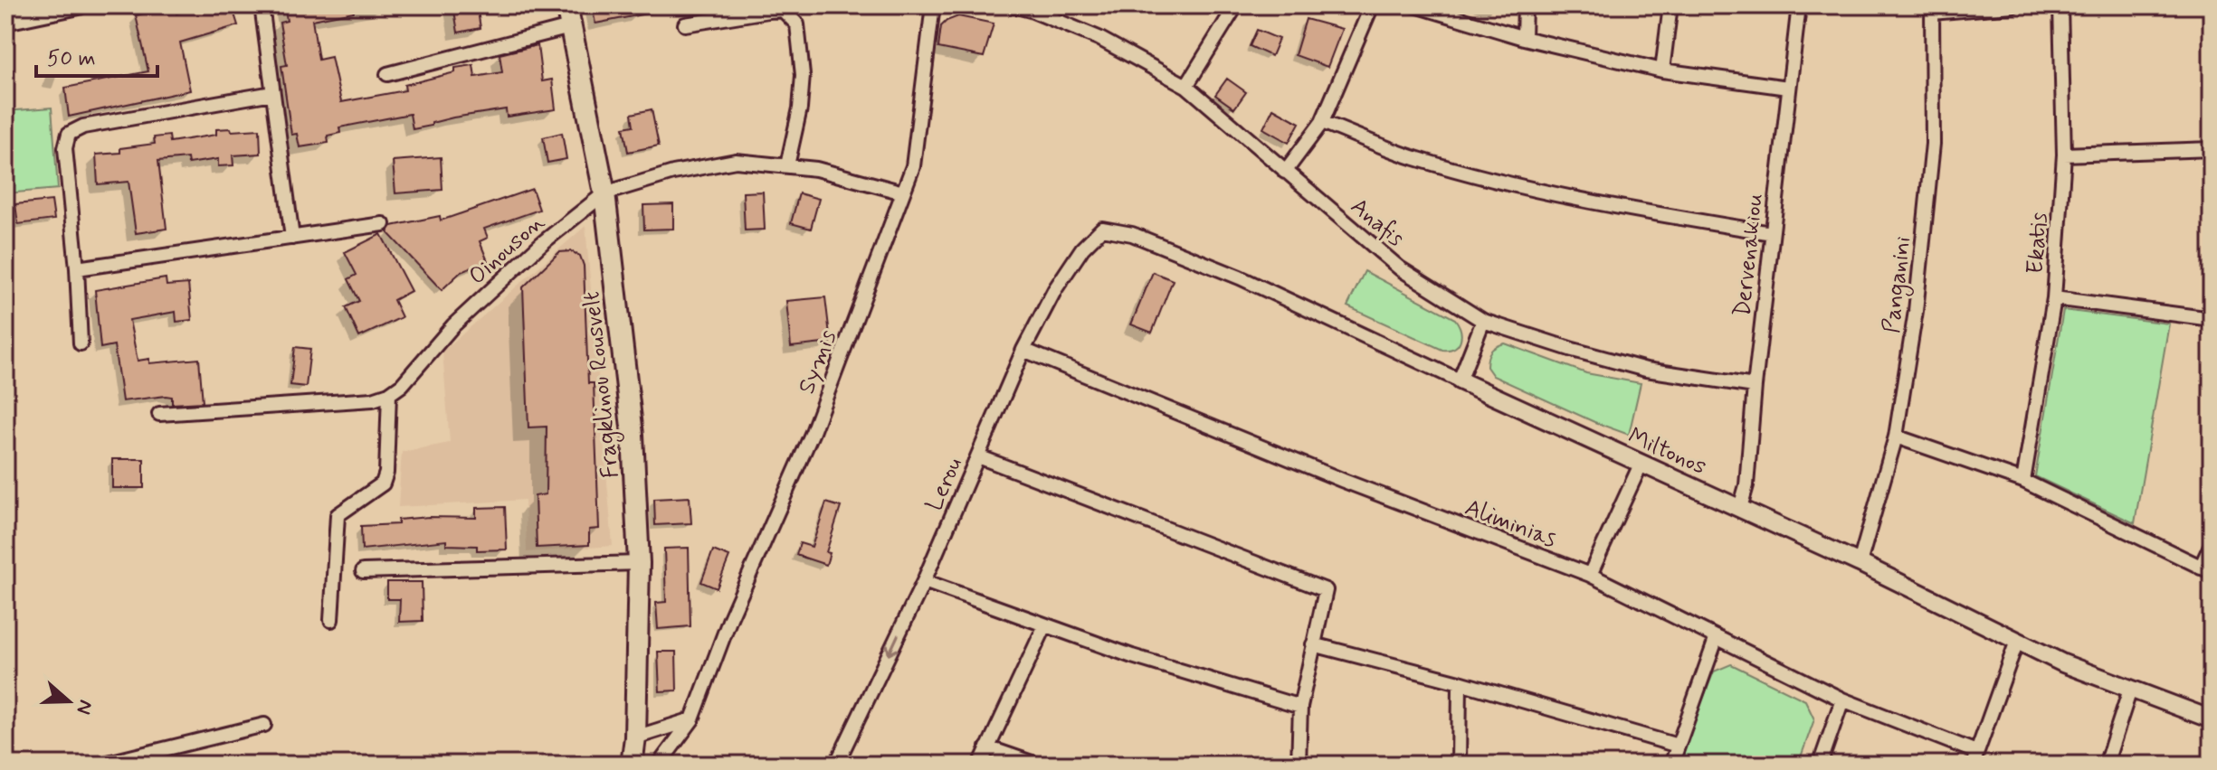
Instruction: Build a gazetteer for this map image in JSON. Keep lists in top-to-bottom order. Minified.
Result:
{"streets":{"main road":["Fragklinou Rousvelt"],"street":["Anafis","Ekatis","Oinouson","Dervenakiou","Panganini","Symis","Miltonos","Lerou","Aliminias"]},"crossings":[["Anafis","Dervenakiou"],["Oinouson","Symis"],["Oinouson","Fragklinou Rousvelt"],["Dervenakiou","Miltonos"],["Panganini","Miltonos"],["Miltonos","Lerou"],["Lerou","Aliminias"]],"scale_bar":"50 m","north":"right"}
